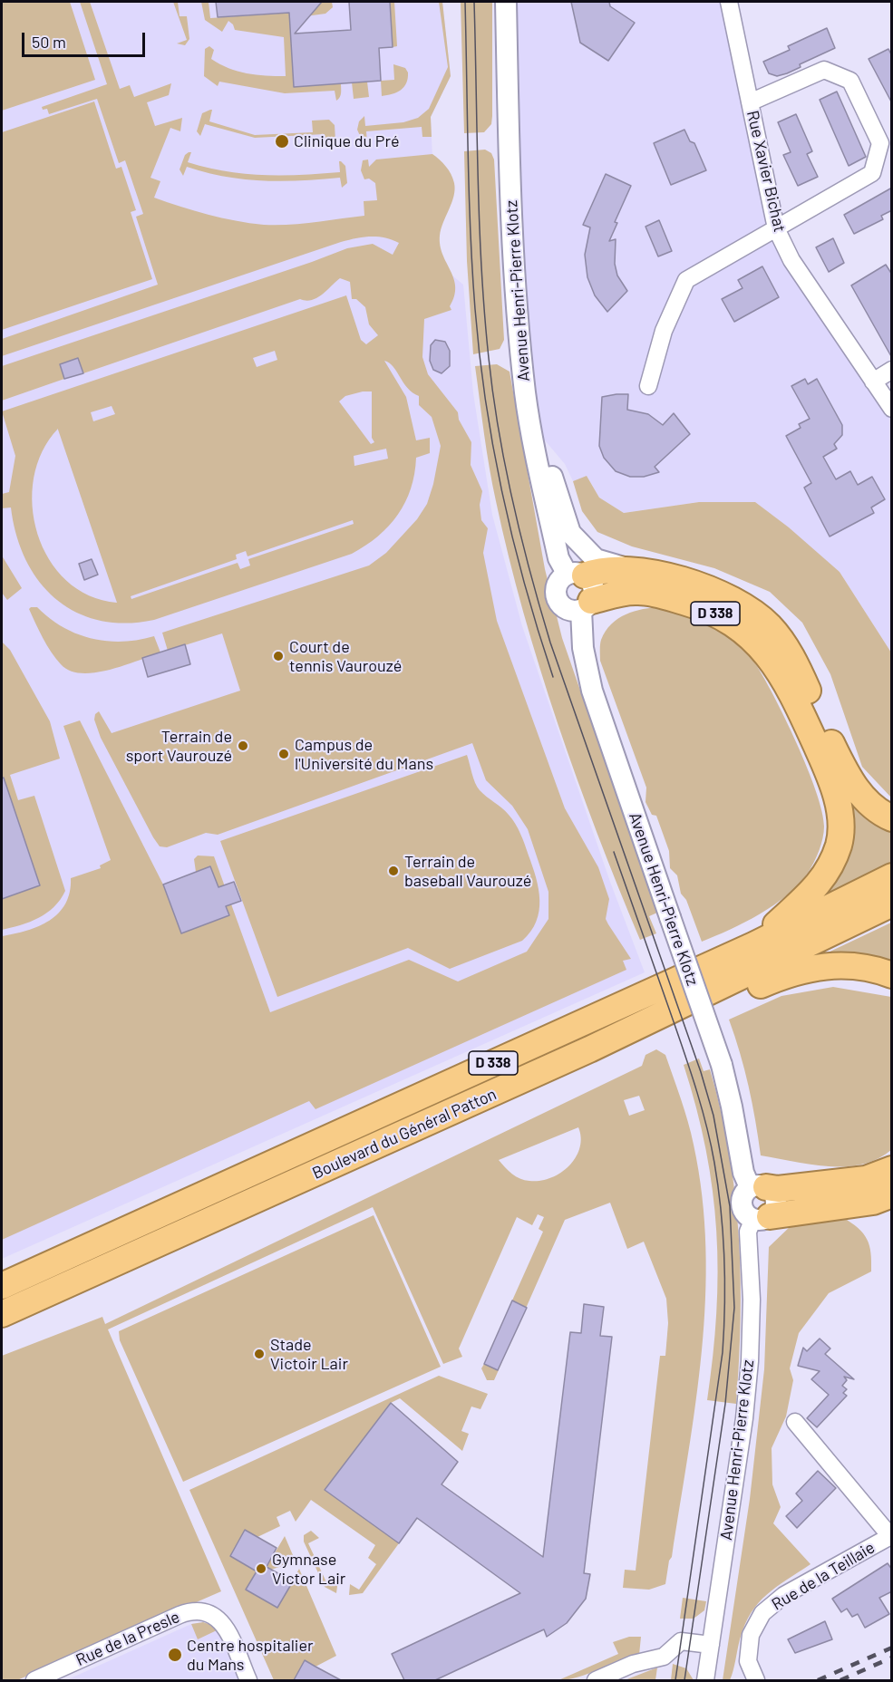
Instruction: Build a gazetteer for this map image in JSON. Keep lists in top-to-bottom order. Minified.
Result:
{"streets":{"highway":["D 338","Boulevard du Général Patton"],"street":["Rue Xavier Bichat","Avenue Henri-Pierre Klotz","Rue de la Teillaie","Rue de la Presle"]},"crossings":[["Avenue Henri-Pierre Klotz","D 338"],["D 338","Boulevard du Général Patton"]],"places":["Clinique du Pré","Court de tennis Vaurouzé","Terrain de sport Vaurouzé","Campus de l'Université du Mans","Terrain de baseball Vaurouzé","Stade Victoir Lair","Gymnase Victor Lair","Centre hospitalier du Mans"],"scale_bar":"50 m"}
